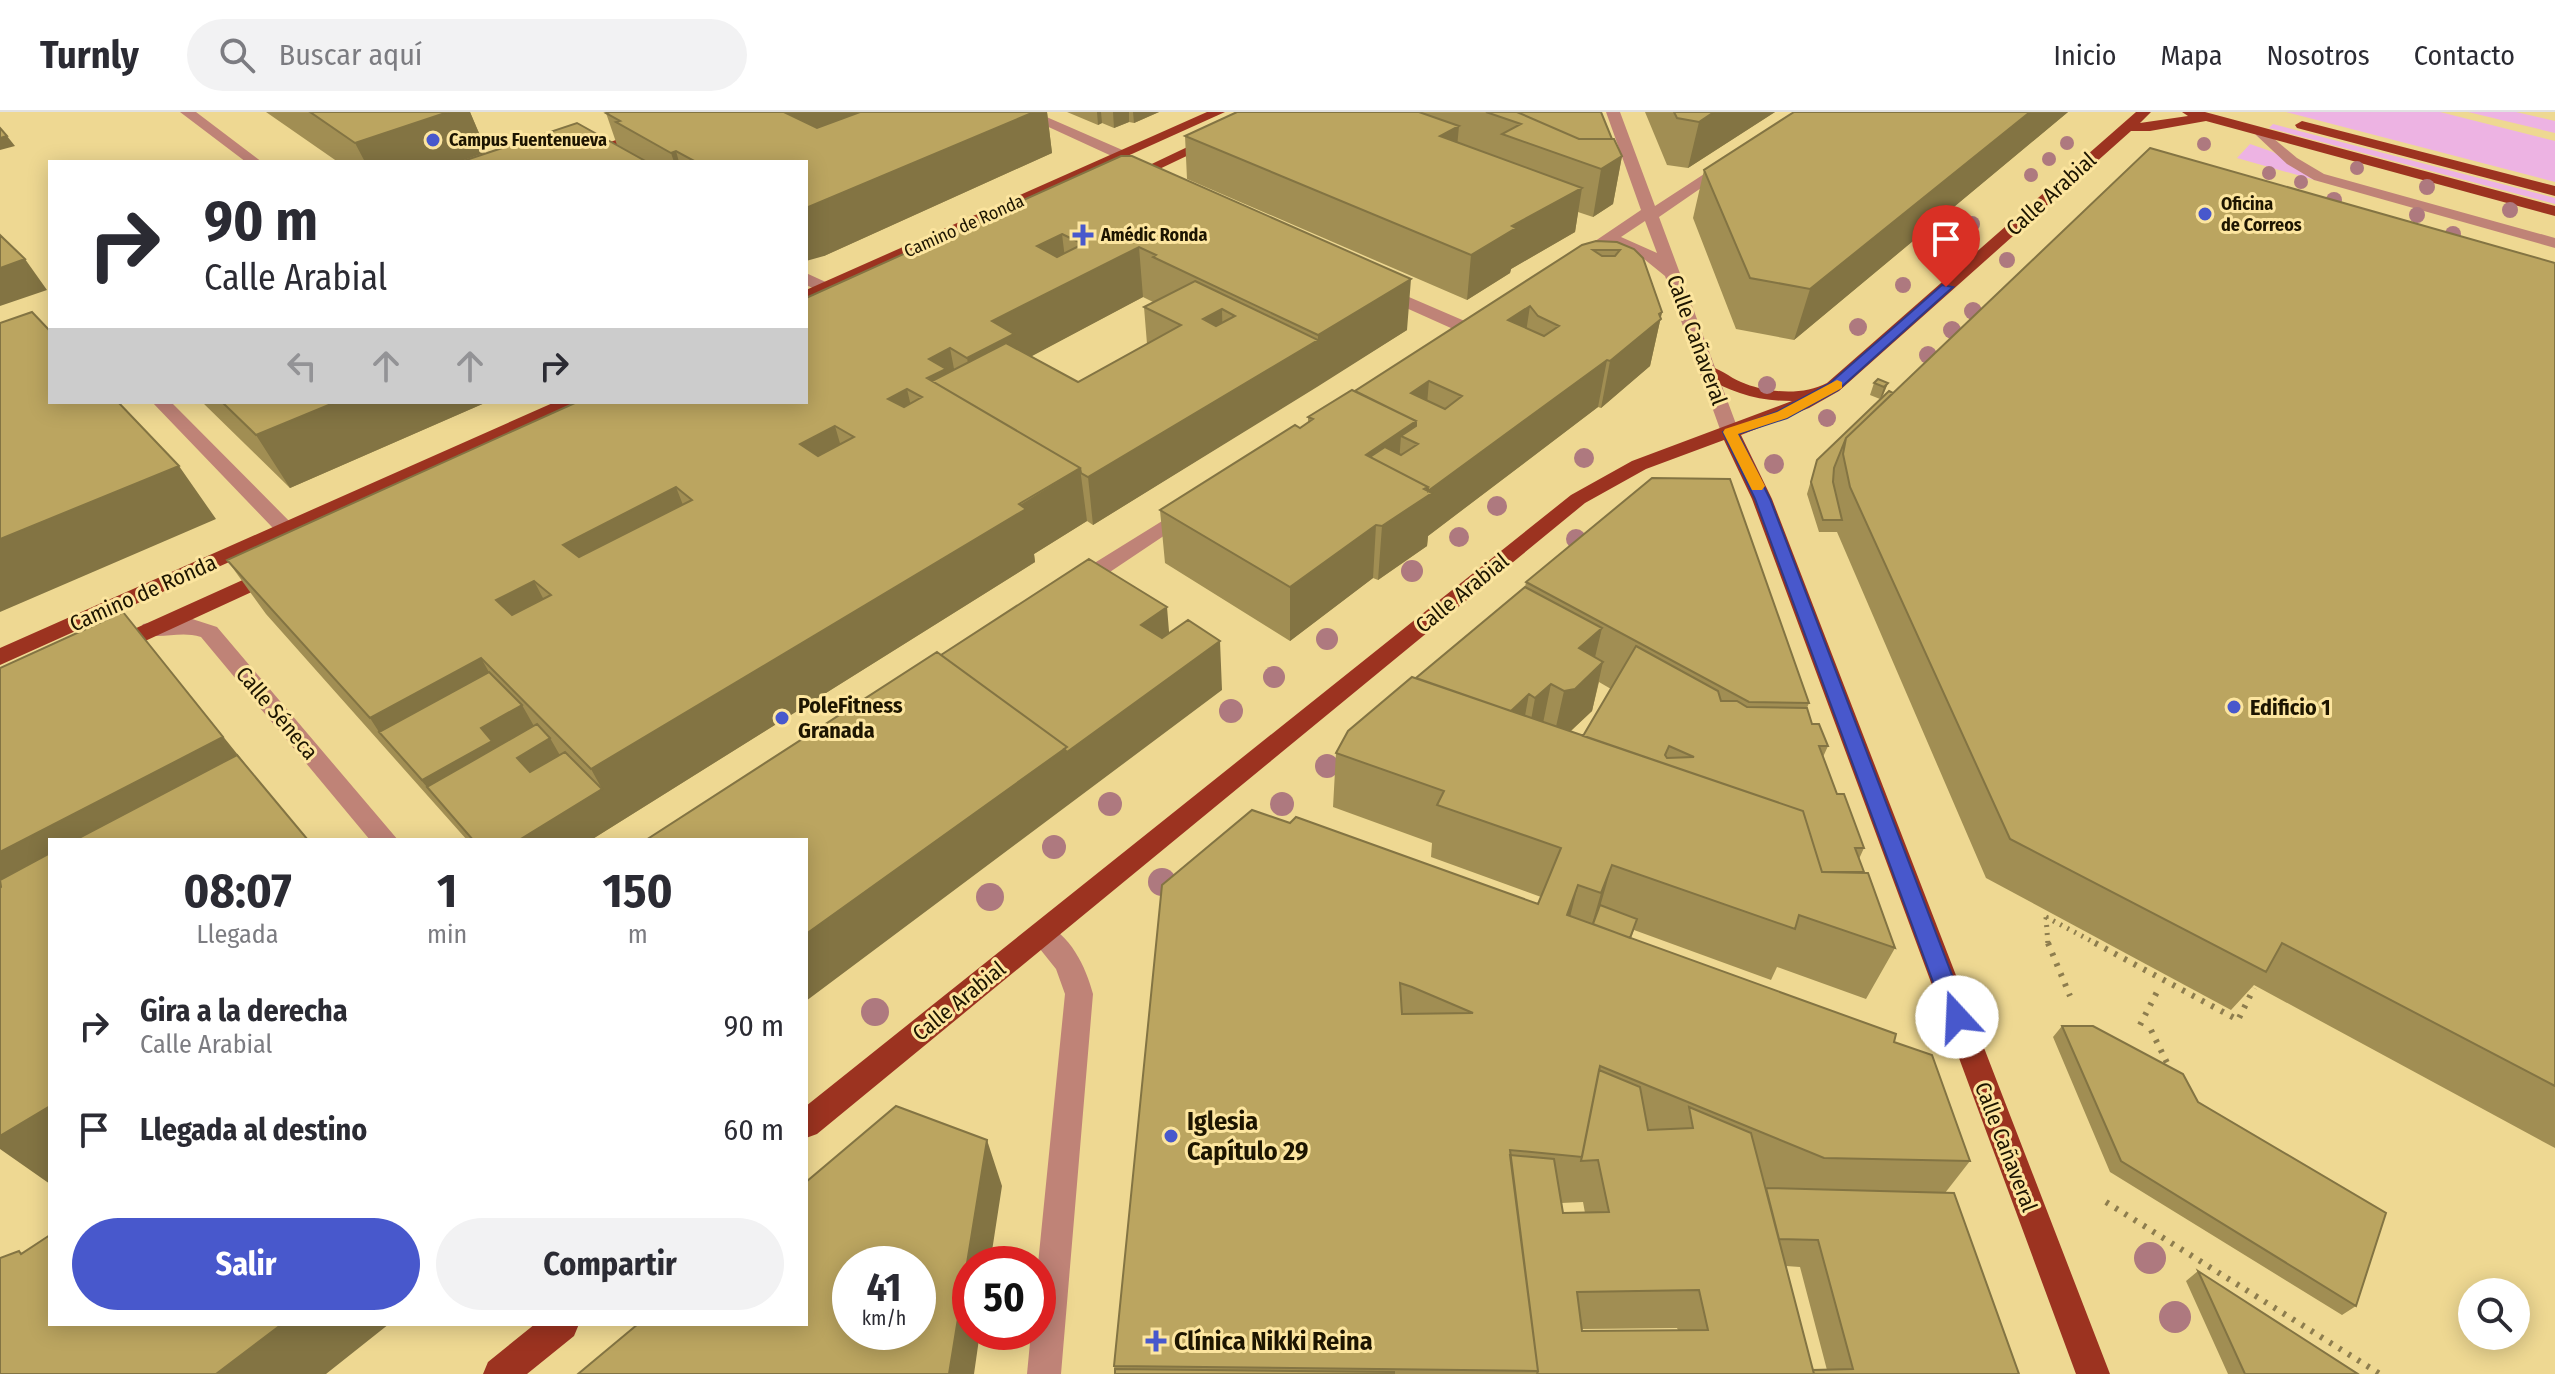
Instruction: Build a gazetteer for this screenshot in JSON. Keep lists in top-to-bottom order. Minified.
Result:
{"streets":{"main road":["Calle Arabial","Camino de Ronda","Calle Cañaveral"],"street":["Calle Séneca"]},"crossings":[["Calle Arabial","Calle Cañaveral"],["Camino de Ronda","Calle Séneca"]],"places":{"other":["Campus Fuentenueva","Oficina de Correos","Edificio 1","PoleFitness Granada","Iglesia Capítulo 29"],"health":["Amédic Ronda","Clínica Nikki Reina"]},"page":{"header":"Turnly","search":"Buscar aquí","nav":["Inicio","Mapa","Nosotros","Contacto"],"turn":["90 m","Calle Arabial"],"eta":["08:07","Llegada","1","min","150","m"],"list":[{"name":"Gira a la derecha","note":"Calle Arabial","value":"90 m"},{"name":"Llegada al destino","value":"60 m"}],"buttons":["Salir","Compartir"],"speed":"41 km/h","limit":"50"}}
